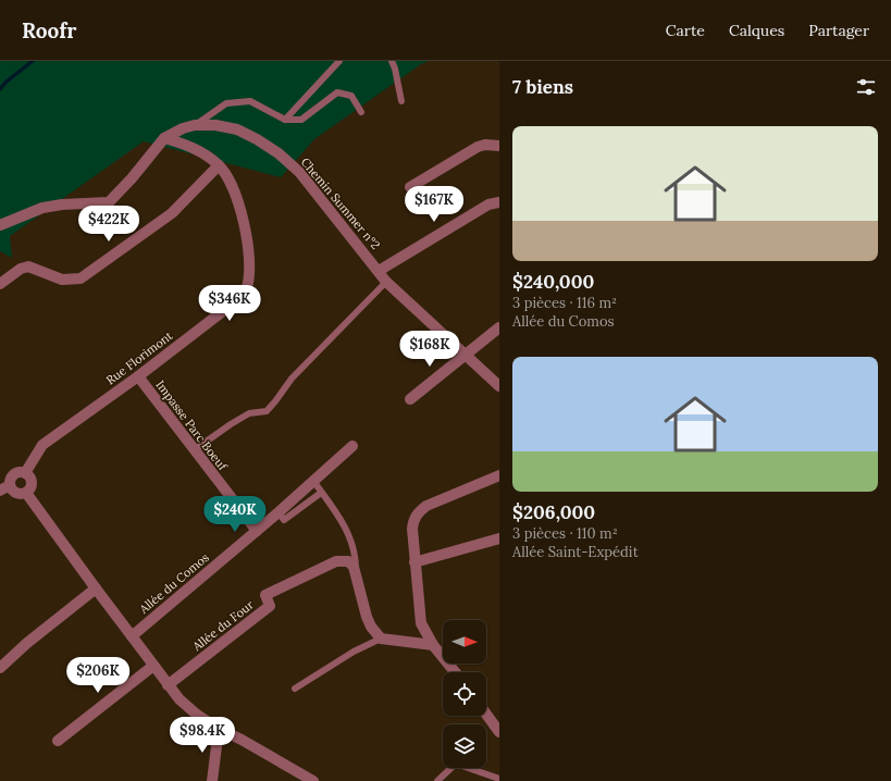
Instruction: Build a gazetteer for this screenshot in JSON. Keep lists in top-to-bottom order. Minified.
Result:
{"streets":{"street":["Chemin Summer n°2","Rue Florimont","Impasse Parc Boeuf","Allée du Comos","Allée du Four"]},"crossings":[["Chemin Summer n°2","Rue Florimont"],["Rue Florimont","Impasse Parc Boeuf"],["Impasse Parc Boeuf","Allée du Comos"]],"north":"right","page":{"header":"Roofr","nav":["Carte","Calques","Partager"],"heading":"7 biens","list":[{"name":"$240,000","note":"3 pièces · 116 m² · Allée du Comos"},{"name":"$206,000","note":"3 pièces · 110 m² · Allée Saint-Expédit"}],"price":["$167K","$422K","$346K","$168K","$240K","$206K","$98.4K"]}}
